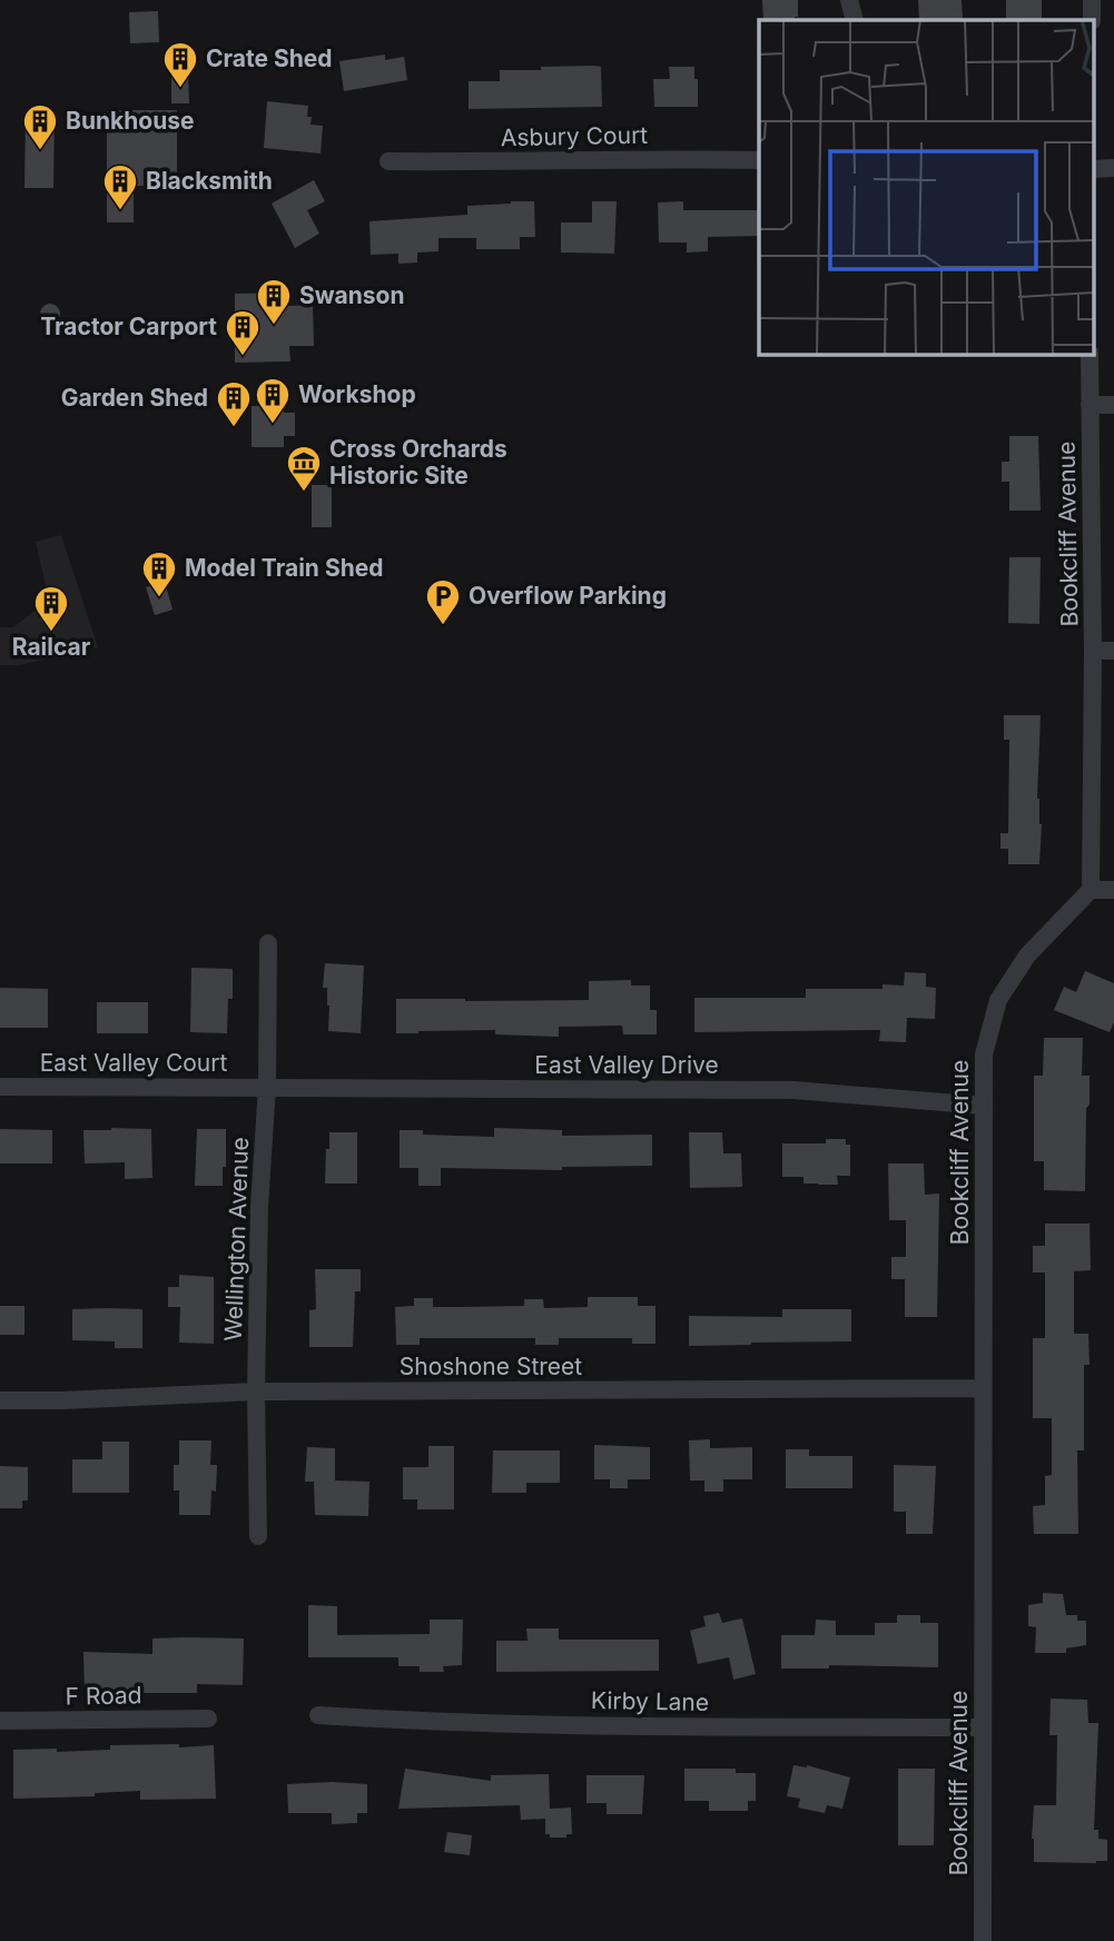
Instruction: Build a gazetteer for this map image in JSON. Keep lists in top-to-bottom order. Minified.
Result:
{"streets":{"street":["Asbury Court","Bookcliff Avenue","East Valley Court","East Valley Drive","Wellington Avenue","Shoshone Street","F Road","Kirby Lane"]},"crossings":[["Bookcliff Avenue","East Valley Drive"],["Bookcliff Avenue","Shoshone Street"],["Bookcliff Avenue","Kirby Lane"],["East Valley Court","East Valley Drive"],["East Valley Court","Wellington Avenue"],["East Valley Drive","Wellington Avenue"],["Wellington Avenue","Shoshone Street"]],"places":{"building":["Crate Shed","Bunkhouse","Blacksmith","Swanson","Tractor Carport","Workshop","Garden Shed","Model Train Shed","Railcar"],"museum":["Cross Orchards Historic Site"],"parking":["Overflow Parking"]}}
